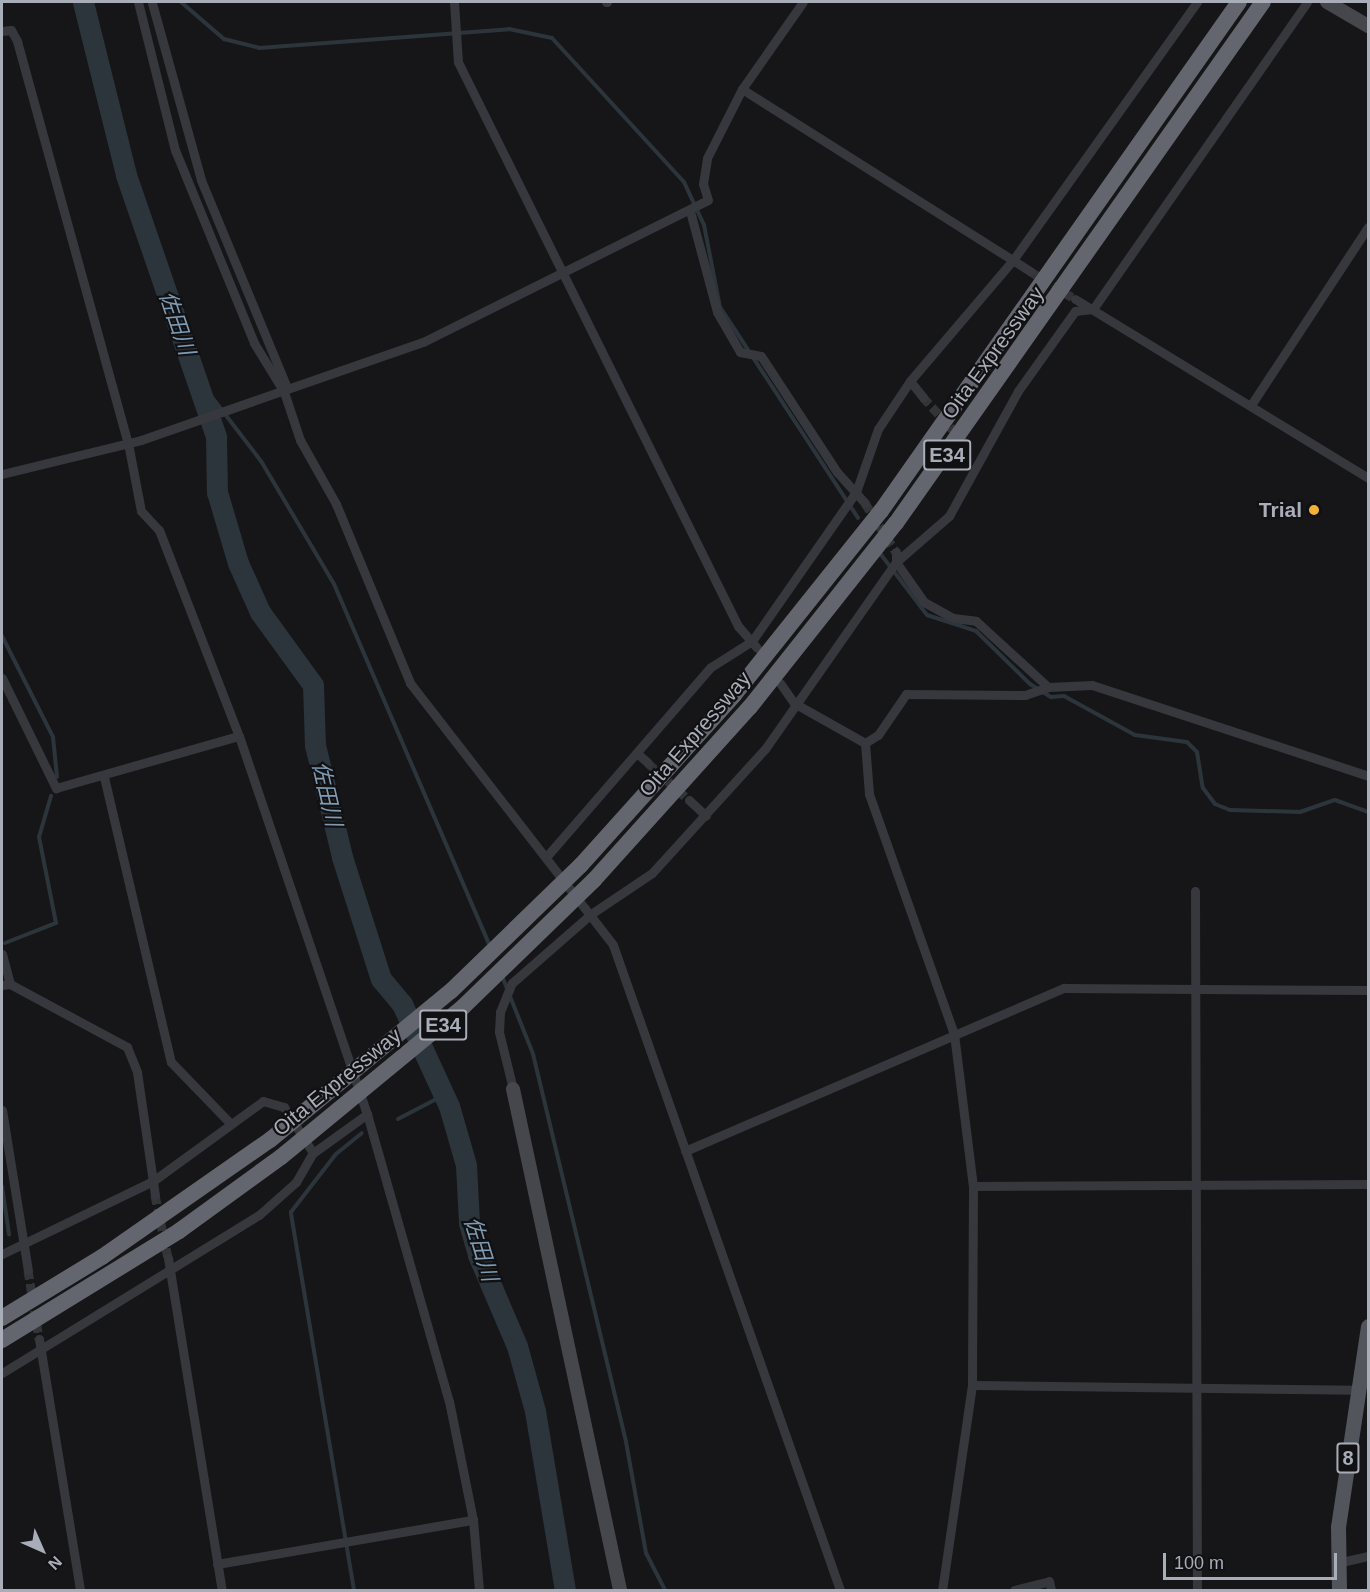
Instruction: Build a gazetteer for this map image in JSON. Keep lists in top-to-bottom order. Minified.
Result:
{"streets":{"highway":["Oita Expressway","E34"],"main road":["8"]},"water":["佐田川"],"places":["Trial"],"scale_bar":"100 m","north":"bottom right"}
